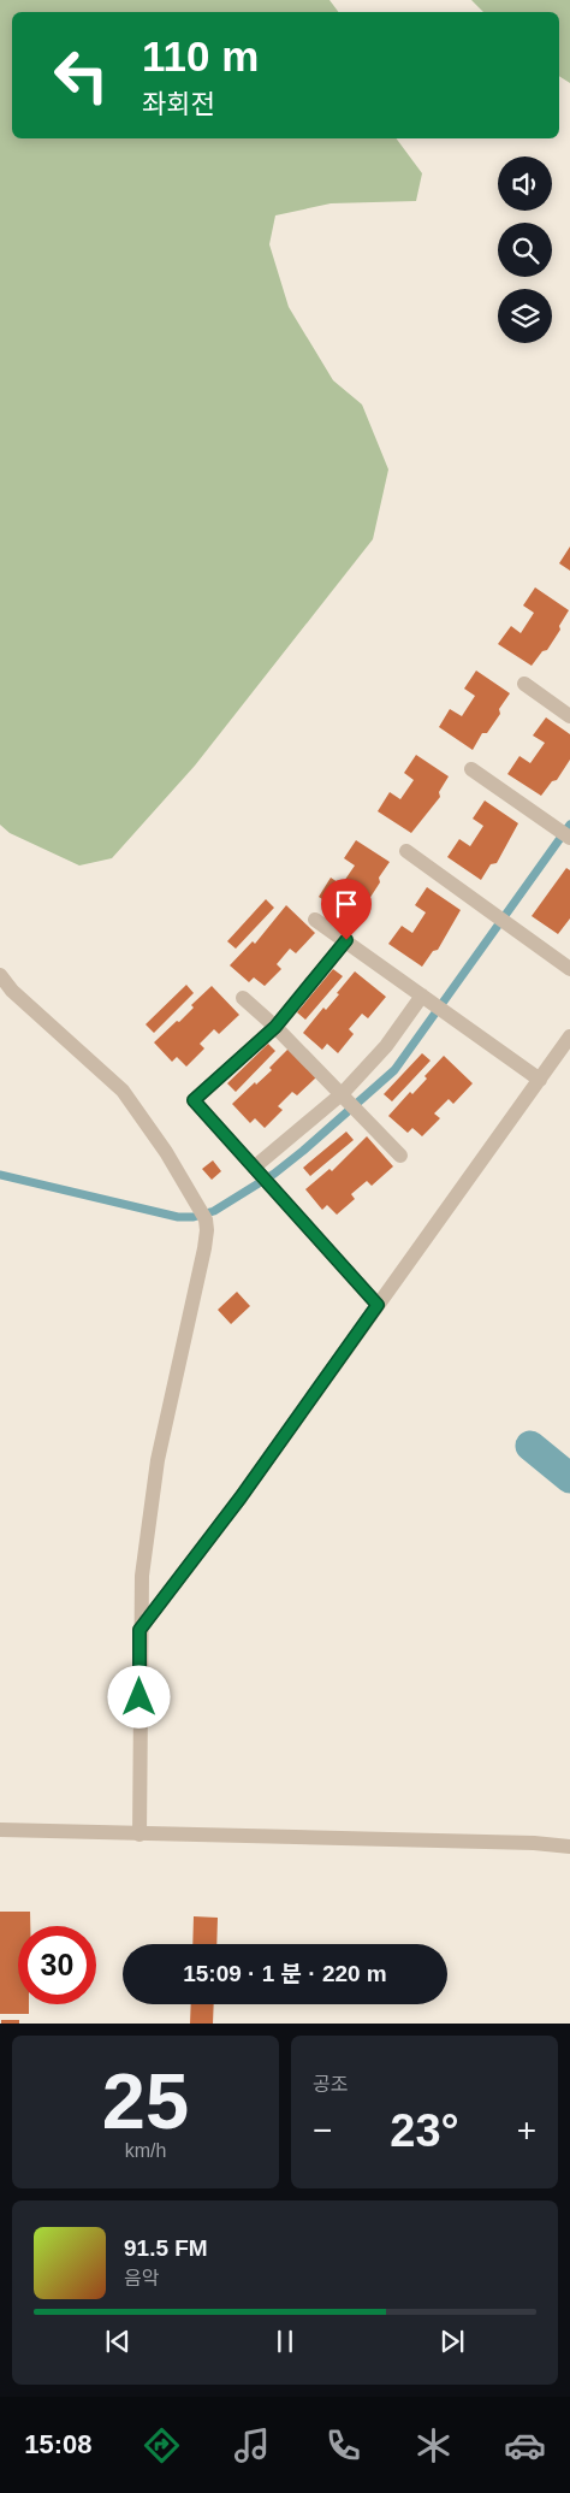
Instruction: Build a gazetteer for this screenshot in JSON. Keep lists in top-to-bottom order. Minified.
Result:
{"page":{"turn":["110 m","좌회전"],"limit":"30","trip":"15:09 · 1 분 · 220 m","tile":[["25","km/h"],"공조"],"heat":["−","23°","+"],"song":["91.5 FM","음악"],"tabs":"15:08"}}
